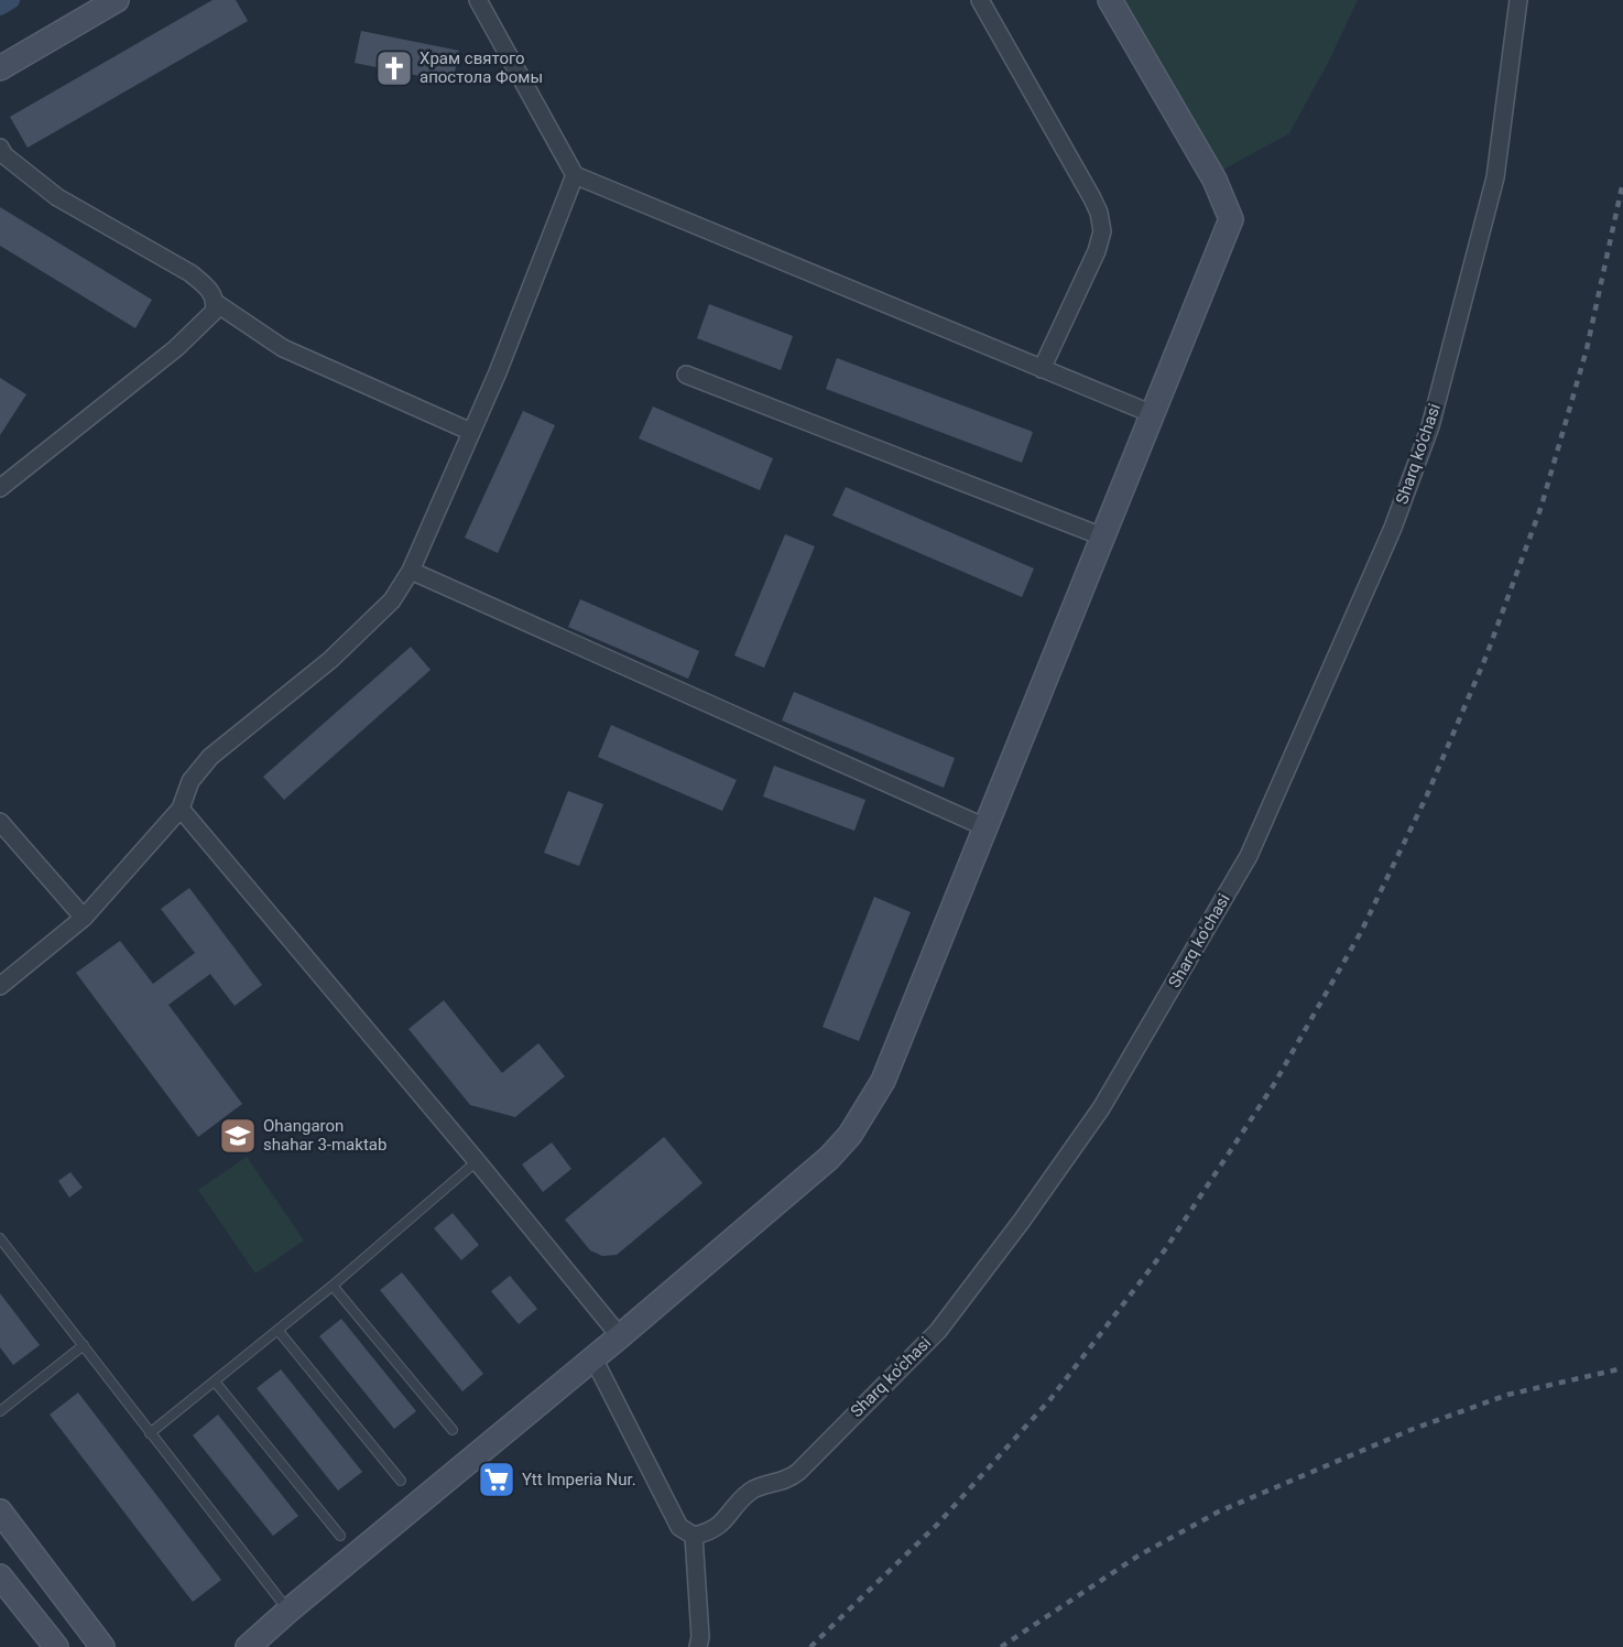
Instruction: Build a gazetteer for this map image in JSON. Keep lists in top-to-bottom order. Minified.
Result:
{"streets":{"street":["Sharq ko'chasi"]},"places":{"church":["Храм святого апостола Фомы"],"school or university":["Ohangaron shahar 3-maktab"],"supermarket":["Ytt Imperia Nur."]}}
